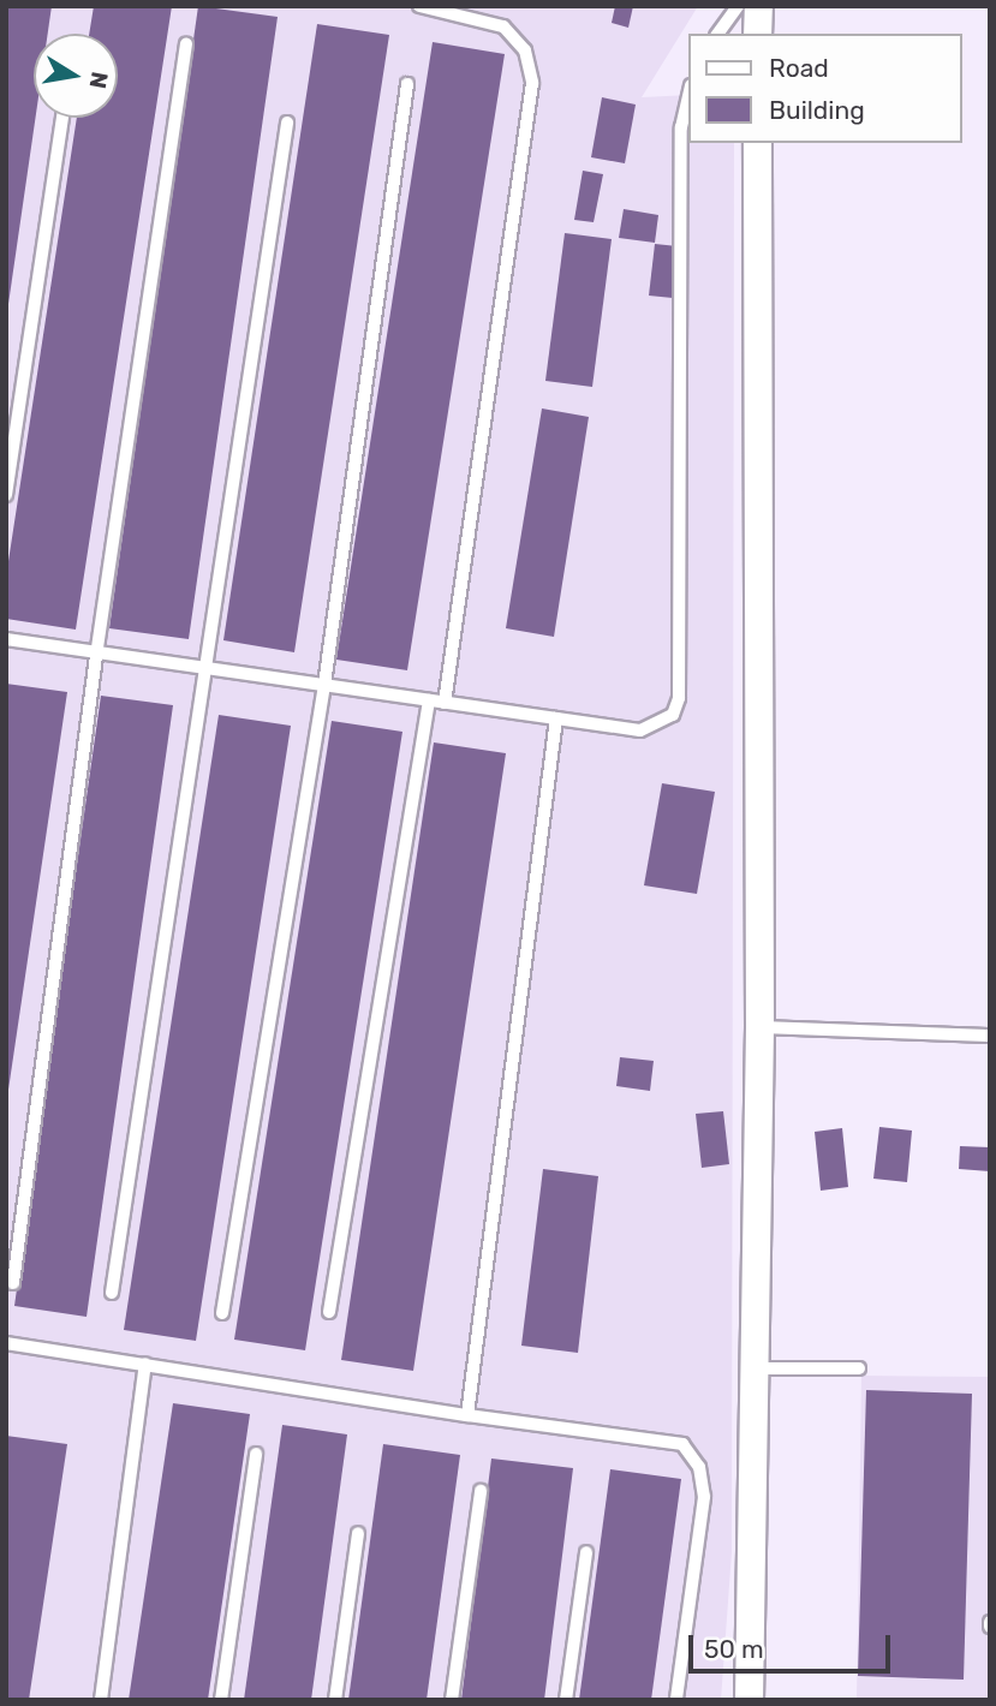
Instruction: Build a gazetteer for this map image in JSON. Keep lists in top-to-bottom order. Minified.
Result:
{"legend":["Road","Building"],"scale_bar":"50 m","north":"right"}
